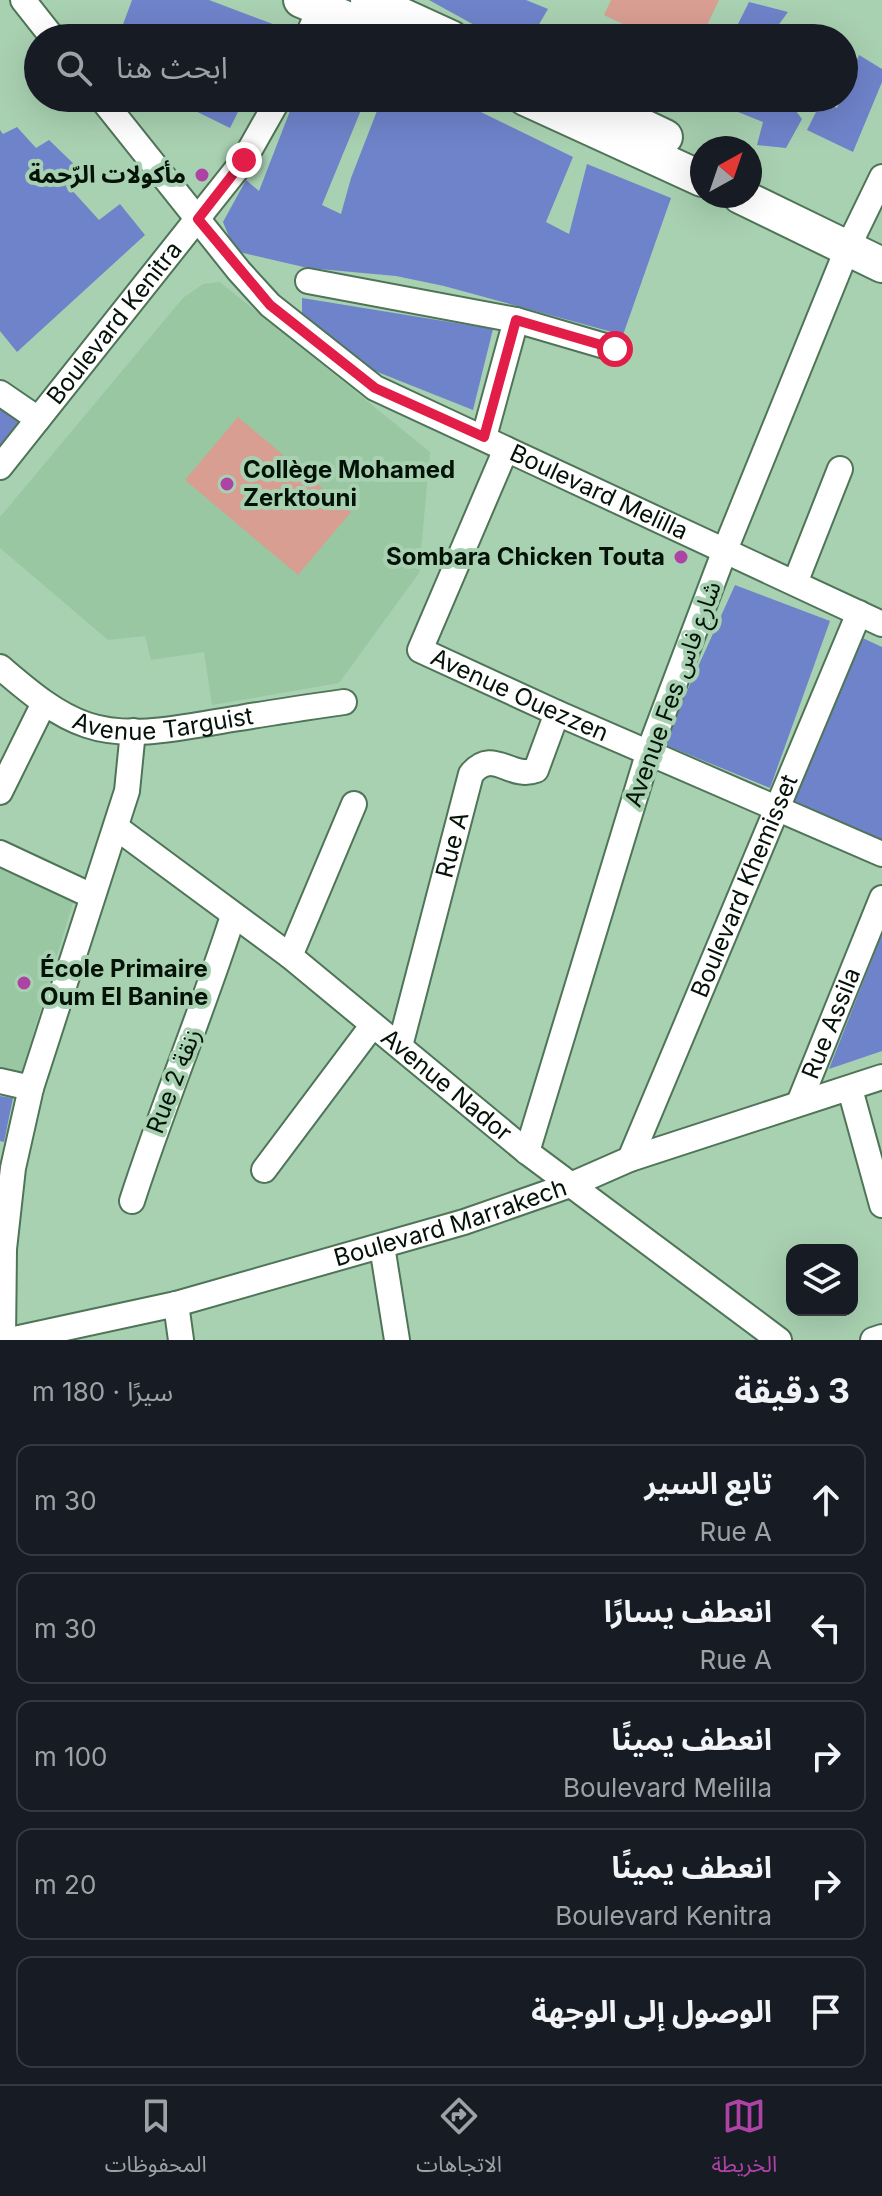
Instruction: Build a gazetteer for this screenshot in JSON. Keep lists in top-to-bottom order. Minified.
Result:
{"streets":{"street":["Boulevard Kenitra","Boulevard Melilla","Avenue Ouezzen","Avenue Fes شارع فاس","Avenue Targuist","Rue A","Boulevard Khemisset","Rue Assila","Rue 2 زنقة","Avenue Nador","Boulevard Marrakech"]},"crossings":[["Boulevard Kenitra","Boulevard Melilla"],["Boulevard Melilla","Avenue Ouezzen"],["Boulevard Melilla","Avenue Fes شارع فاس"],["Boulevard Melilla","Boulevard Khemisset"],["Avenue Ouezzen","Avenue Fes شارع فاس"],["Avenue Ouezzen","Rue A"],["Avenue Ouezzen","Boulevard Khemisset"],["Avenue Fes شارع فاس","Avenue Nador"],["Rue A","Avenue Nador"],["Boulevard Khemisset","Boulevard Marrakech"],["Rue Assila","Boulevard Marrakech"],["Rue 2 زنقة","Avenue Nador"],["Avenue Nador","Boulevard Marrakech"]],"places":["مأكولات الرّحمة","Collège Mohamed Zerktouni","Sombara Chicken Touta","École Primaire Oum El Banine"],"north":"top right","page":{"search":"ابحث هنا","heading":["3 دقيقة","سيرًا · 180 m"],"list":[["تابع السير","Rue A","30 m"],["انعطف يسارًا","Rue A","30 m"],["انعطف يمينًا","Boulevard Melilla","100 m"],["انعطف يمينًا","Boulevard Kenitra","20 m"],"الوصول إلى الوجهة"],"nav":["الخريطة","الاتجاهات","المحفوظات"]}}
